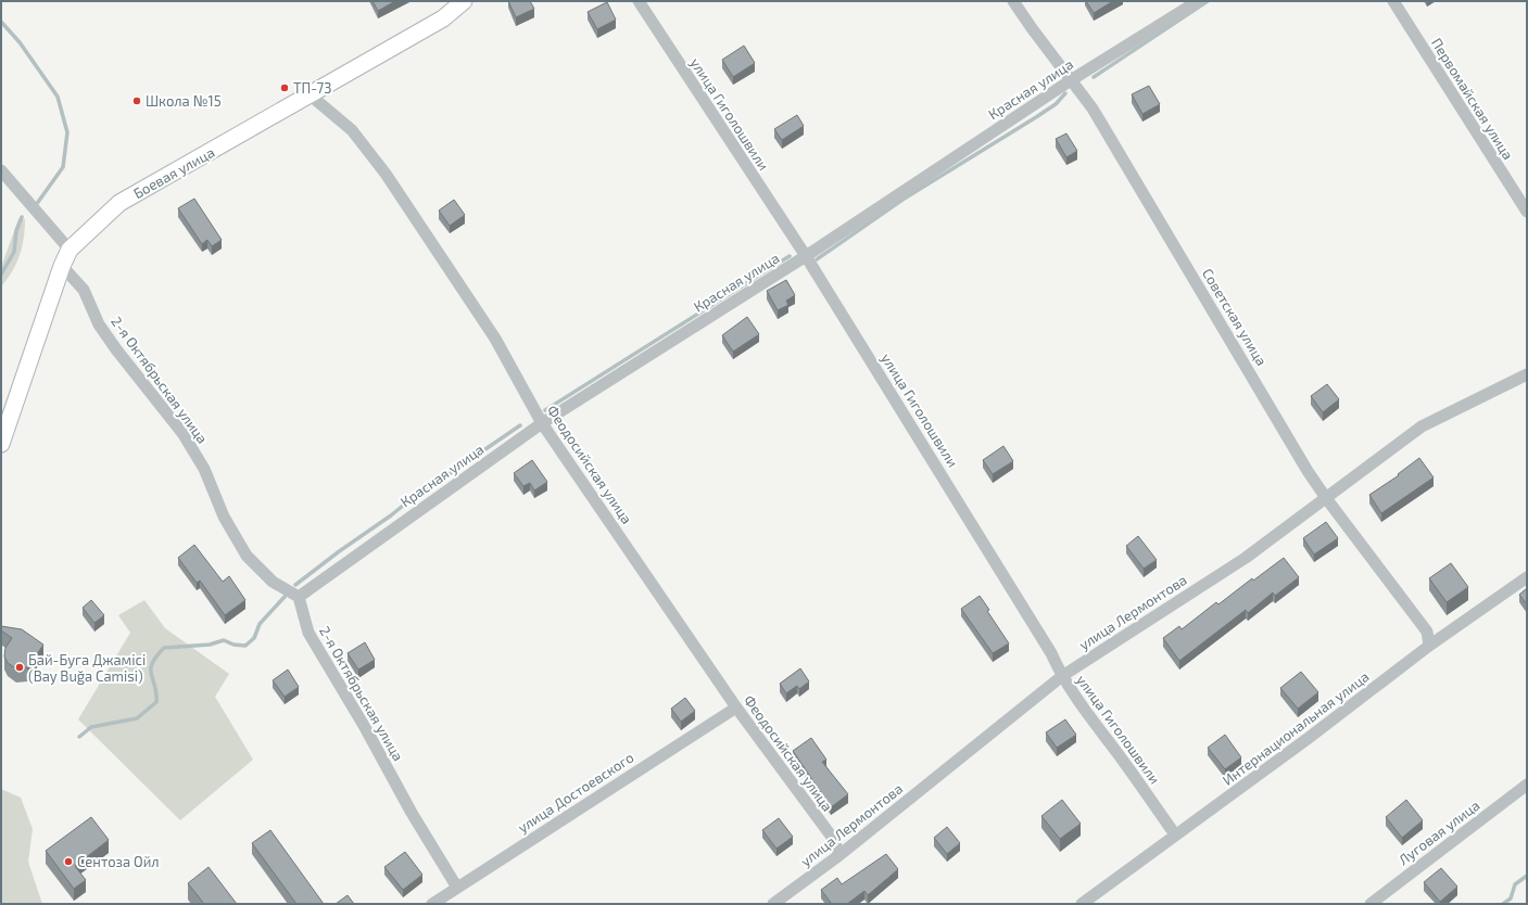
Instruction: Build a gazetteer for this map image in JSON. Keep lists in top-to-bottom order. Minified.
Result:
{"streets":{"street":["Красная улица","Первомайская улица","улица Гиголошвили","Боевая улица","Советская улица","2-я Октябрьская улица","Феодосийская улица","улица Лермонтова","Интернациональная улица","улица Достоевского","Луговая улица"]},"crossings":[["Красная улица","улица Гиголошвили"],["Красная улица","Советская улица"],["Красная улица","2-я Октябрьская улица"],["Красная улица","Феодосийская улица"],["улица Гиголошвили","улица Лермонтова"],["улица Гиголошвили","Интернациональная улица"],["Боевая улица","2-я Октябрьская улица"],["Боевая улица","Феодосийская улица"],["Советская улица","улица Лермонтова"],["Советская улица","Интернациональная улица"],["2-я Октябрьская улица","улица Достоевского"],["Феодосийская улица","улица Лермонтова"],["Феодосийская улица","улица Достоевского"]],"places":["ТП-73","Школа №15","Бай-Буга Джамісі (Bay Buğa Camisi)","Сентоза Ойл"]}
